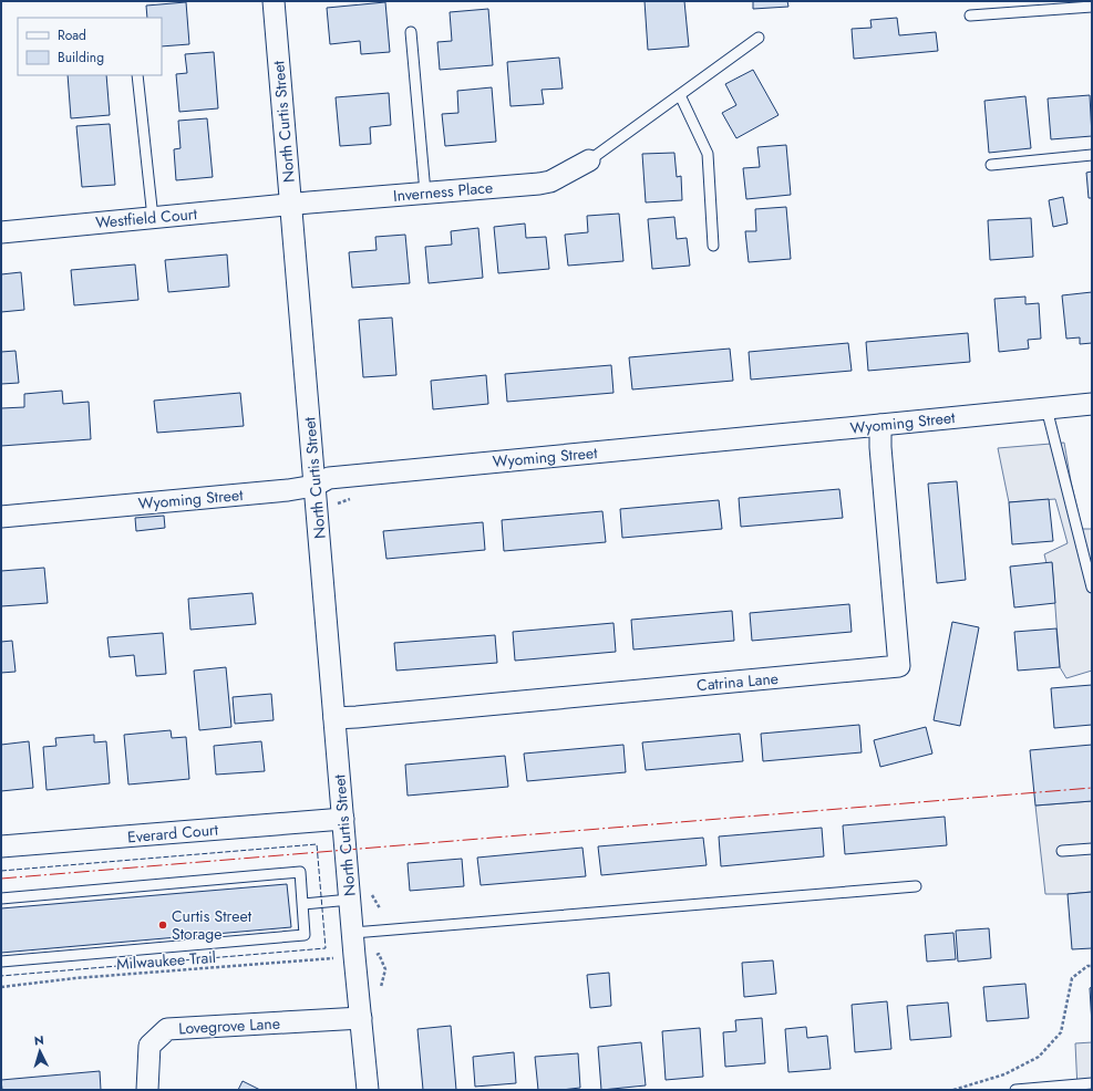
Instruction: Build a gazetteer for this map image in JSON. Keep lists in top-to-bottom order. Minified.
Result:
{"streets":{"street":["North Curtis Street","Inverness Place","Westfield Court","Wyoming Street","Catrina Lane","Everard Court","Lovegrove Lane"],"path":["Milwaukee Trail"]},"crossings":[["North Curtis Street","Inverness Place"],["North Curtis Street","Westfield Court"],["North Curtis Street","Wyoming Street"],["North Curtis Street","Catrina Lane"],["North Curtis Street","Everard Court"],["North Curtis Street","Lovegrove Lane"],["Inverness Place","Westfield Court"],["Wyoming Street","Catrina Lane"]],"places":["Curtis Street Storage"],"legend":["Road","Building"],"north":"top"}
